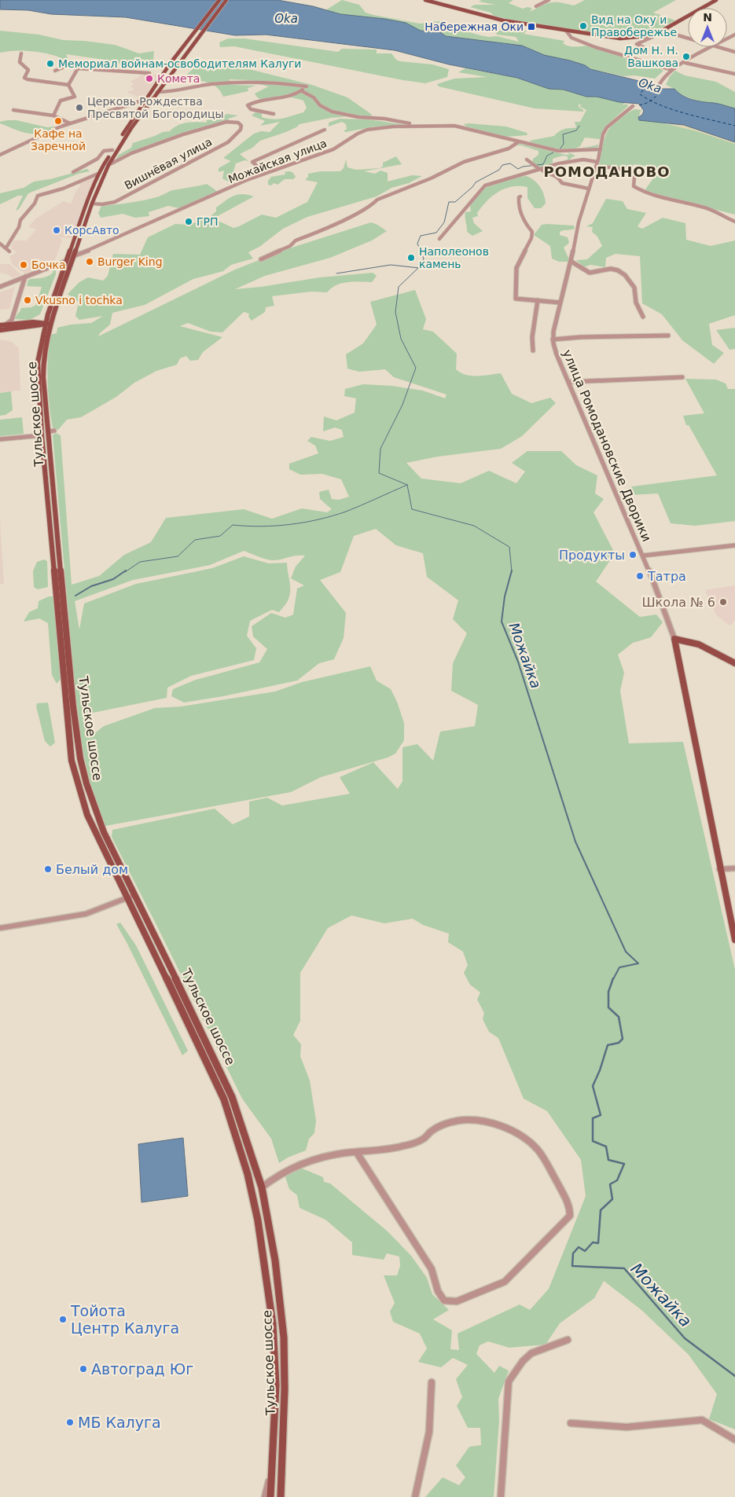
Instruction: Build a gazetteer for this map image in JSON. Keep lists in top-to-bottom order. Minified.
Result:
{"streets":{"main road":["Тульское шоссе"],"street":["Можайская улица","Вишнёвая улица","улица Ромодановские Дворики"]},"crossings":[["Можайская улица","Тульское шоссе"],["Можайская улица","улица Ромодановские Дворики"],["Вишнёвая улица","Тульское шоссе"]],"districts":["РОМОДАНОВО"],"water":["Oka","Можайка"],"places":{"other":["Вид на Оку и Правобережье","Дом Н. Н. Вашкова","Мемориал войнам-освободителям Калуги","Комета","Церковь Рождества Пресвятой Богородицы","Кафе на Заречной","ГРП","КорсАвто","Наполеонов камень","Burger King","Бочка","Vkusno i tochka","Продукты","Татра","Школа № 6","Белый дом","Тойота Центр Калуга","Автоград Юг","МБ Калуга"],"transit":["Набережная Оки"]},"north":"top"}
